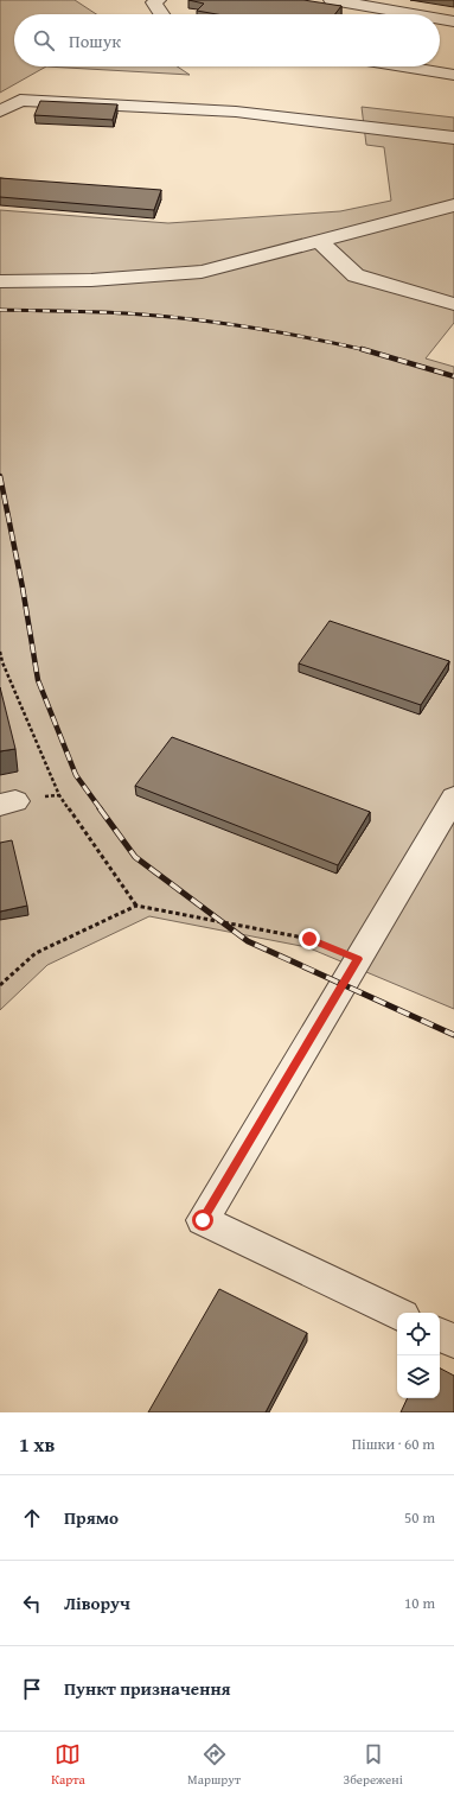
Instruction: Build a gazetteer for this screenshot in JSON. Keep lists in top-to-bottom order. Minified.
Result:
{"page":{"search":"Пошук","heading":["1 хв","Пішки · 60 m"],"list":[["Прямо","50 m"],["Ліворуч","10 m"],"Пункт призначення"],"nav":["Карта","Маршрут","Збережені"]}}
